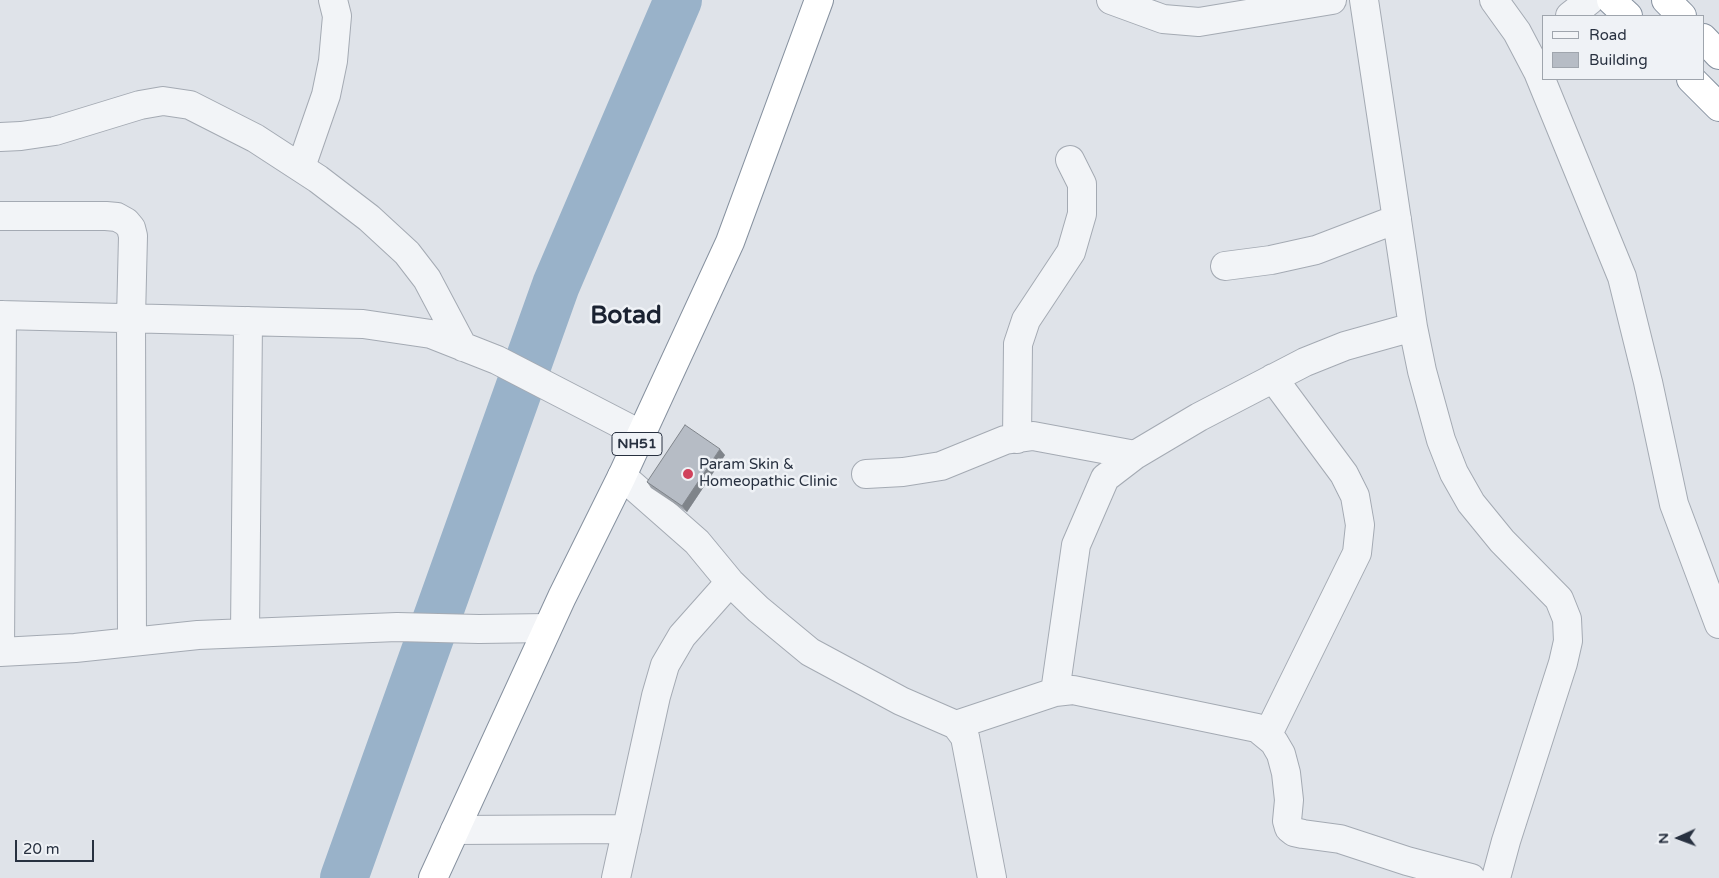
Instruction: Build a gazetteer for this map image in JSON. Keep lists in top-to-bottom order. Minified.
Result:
{"streets":{"highway":["NH51"]},"districts":["Botad"],"places":["Param Skin & Homeopathic Clinic"],"legend":["Road","Building"],"scale_bar":"20 m","north":"left"}
